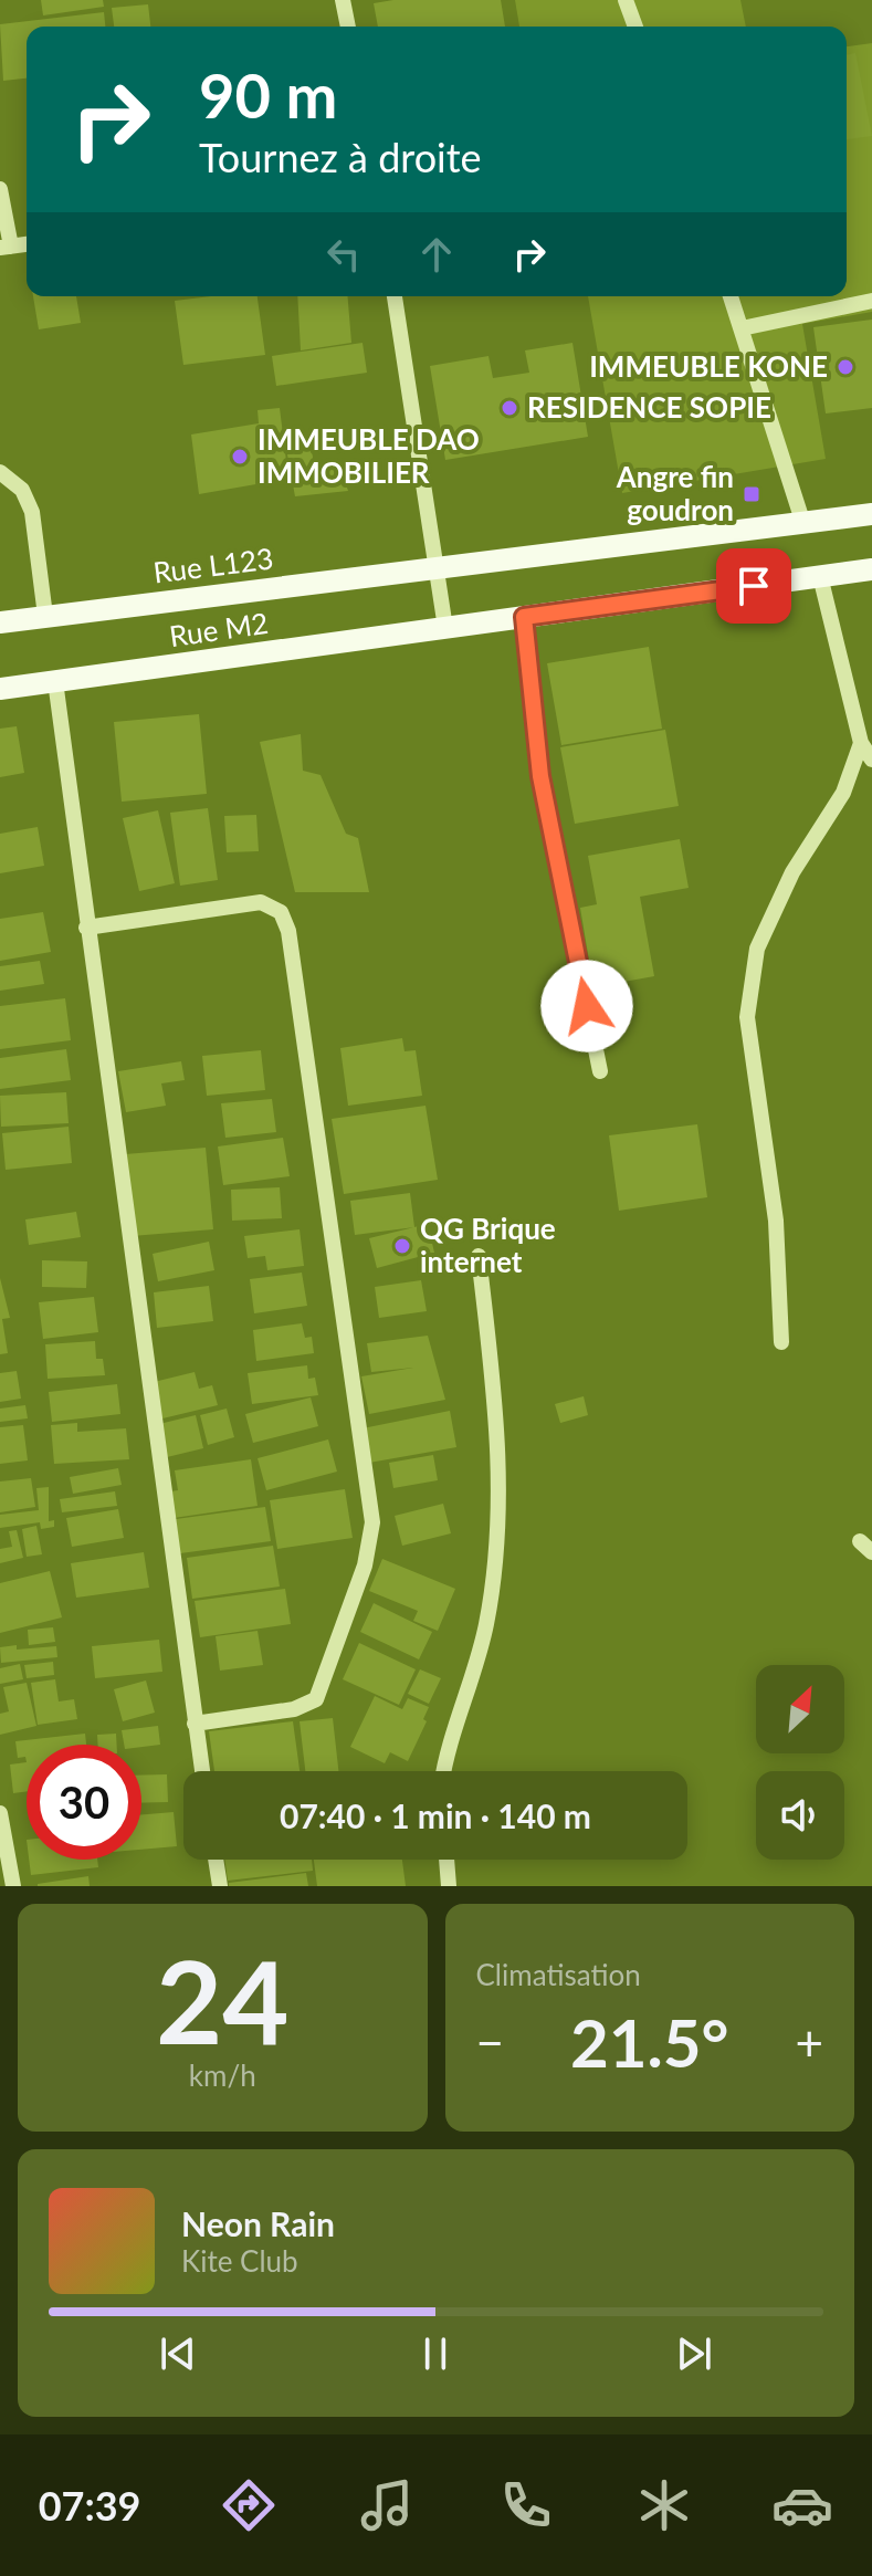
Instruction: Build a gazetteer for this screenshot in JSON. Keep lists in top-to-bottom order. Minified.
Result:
{"streets":{"main road":["Rue L123","Rue M2"]},"places":{"other":["IMMEUBLE KONE","RESIDENCE SOPIE","IMMEUBLE DAO IMMOBILIER","QG Brique internet"],"transit":["Angre fin goudron"]},"north":"top right","page":{"turn":["90 m","Tournez à droite"],"limit":"30","trip":"07:40 · 1 min · 140 m","tile":[["24","km/h"],"Climatisation"],"heat":["−","21.5°","+"],"song":["Neon Rain","Kite Club"],"tabs":"07:39"}}
